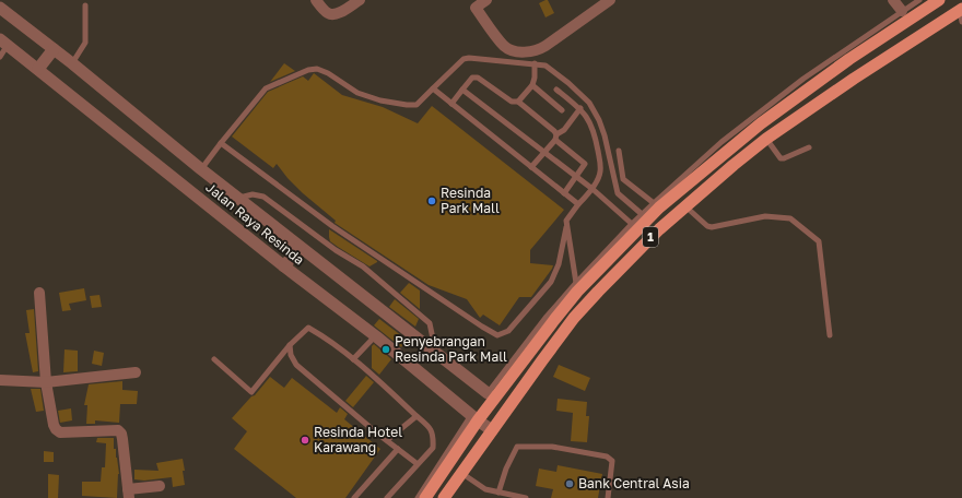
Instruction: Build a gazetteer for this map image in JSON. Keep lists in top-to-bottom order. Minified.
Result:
{"streets":{"main road":["1"],"street":["Jalan Raya Resinda"]},"crossings":[["Jalan Raya Resinda","1"]],"places":["Resinda Park Mall","Penyebrangan Resinda Park Mall","Resinda Hotel Karawang","Bank Central Asia"]}
